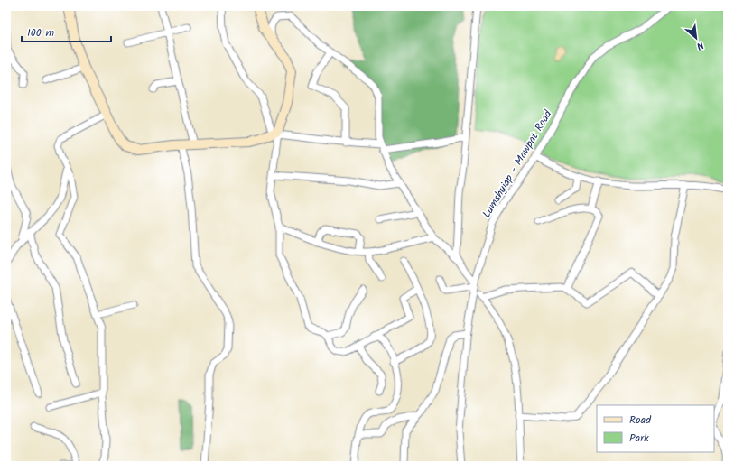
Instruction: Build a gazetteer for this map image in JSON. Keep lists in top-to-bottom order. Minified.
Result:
{"streets":{"street":["Lumshyiap - Mawpat Road"]},"legend":["Road","Park"],"scale_bar":"100 m","north":"bottom right"}
